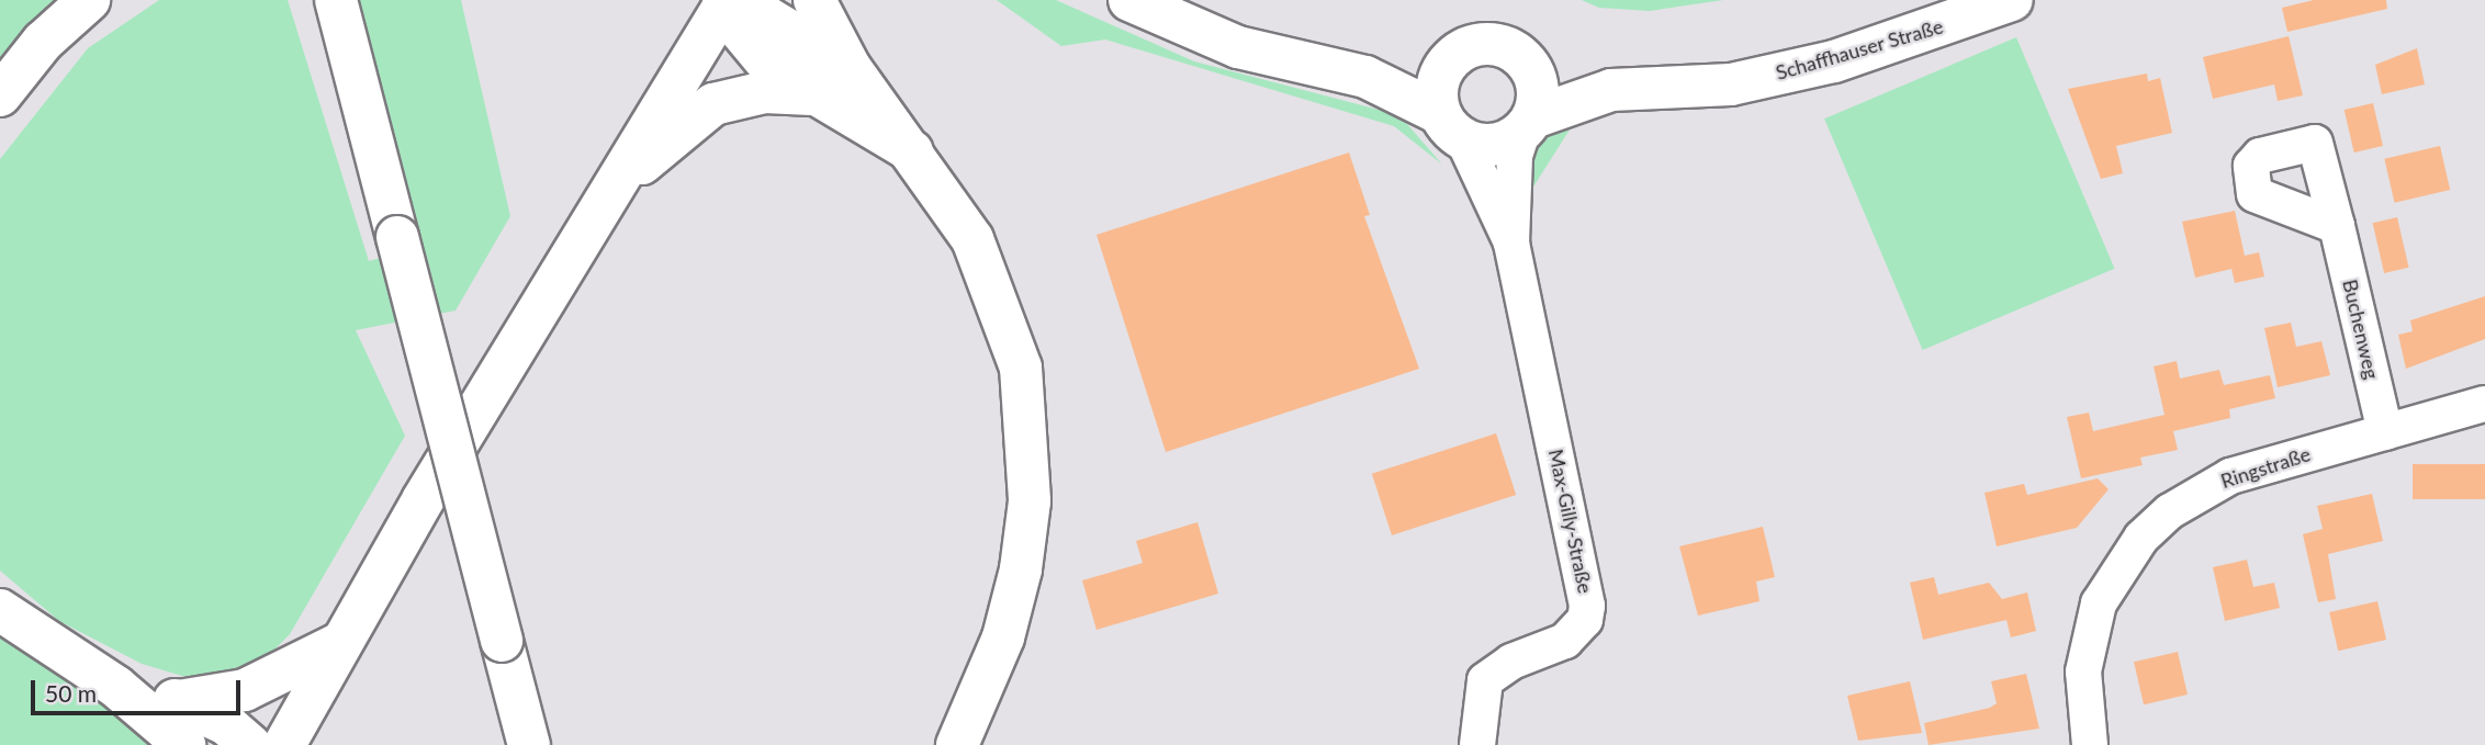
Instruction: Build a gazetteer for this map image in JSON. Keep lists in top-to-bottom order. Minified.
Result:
{"streets":{"main road":["Schaffhauser Straße"],"street":["Buchenweg","Ringstraße","Max-Gilly-Straße"]},"crossings":[["Schaffhauser Straße","Max-Gilly-Straße"],["Buchenweg","Ringstraße"]],"scale_bar":"50 m"}
